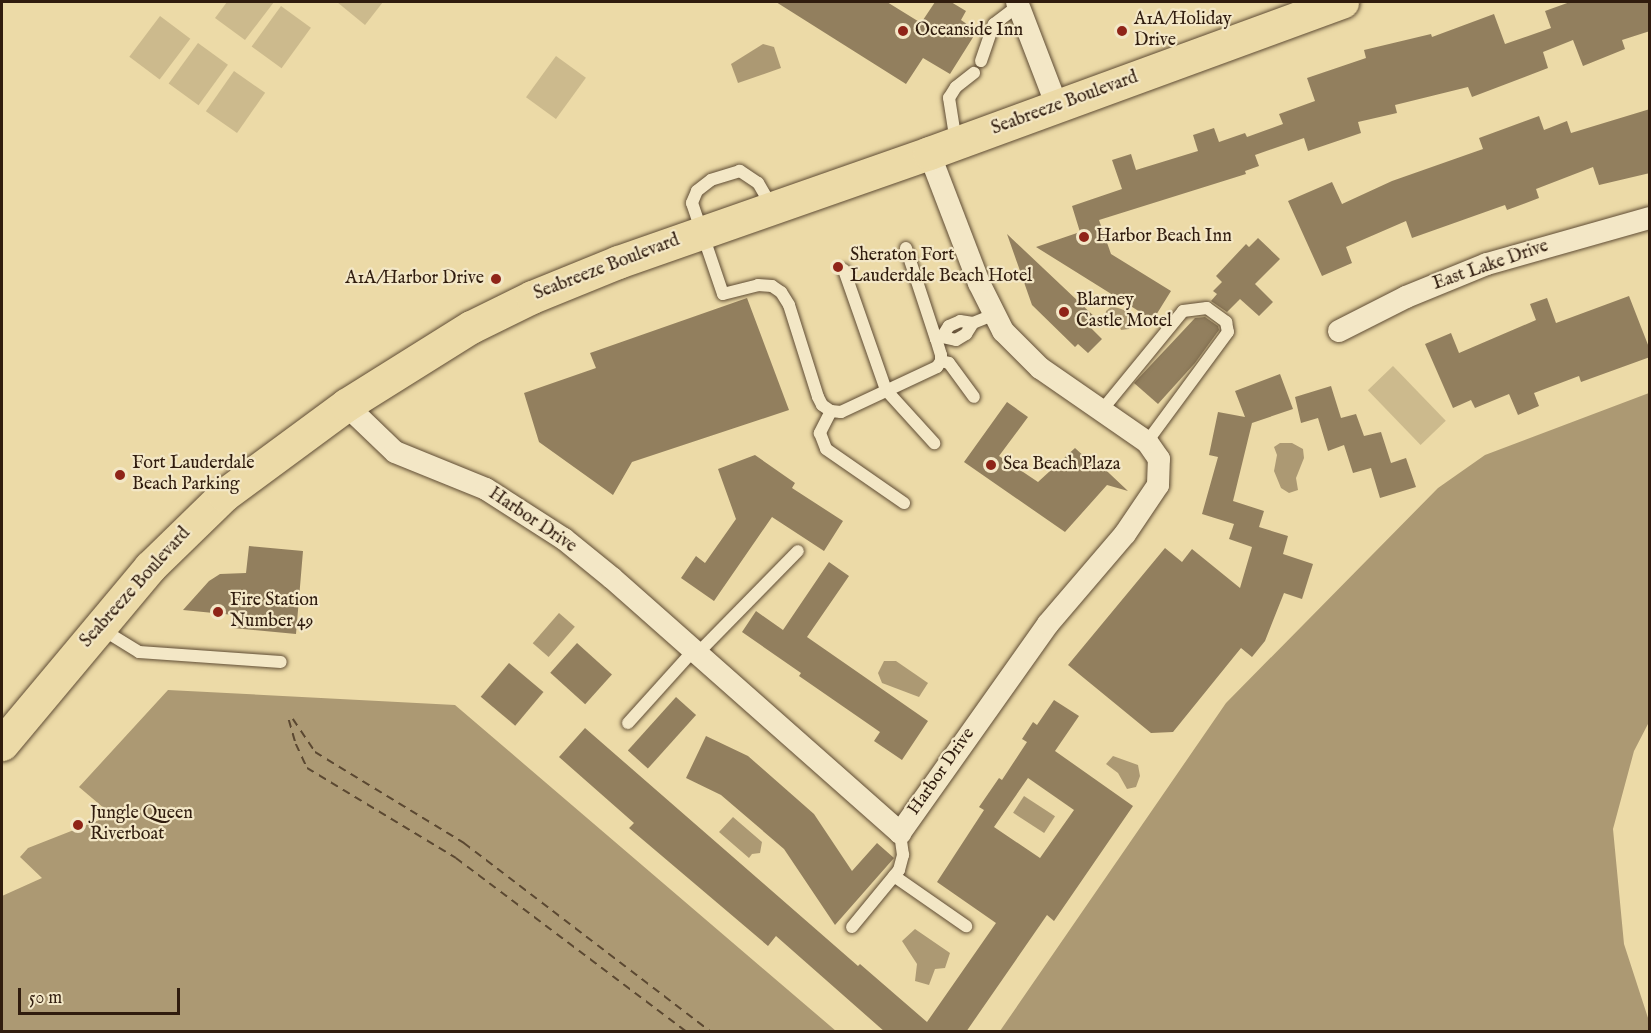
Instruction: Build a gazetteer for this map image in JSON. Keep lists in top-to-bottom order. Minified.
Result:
{"streets":{"main road":["Seabreeze Boulevard"],"street":["East Lake Drive","Harbor Drive"]},"crossings":[["Seabreeze Boulevard","Harbor Drive"]],"places":["Oceanside Inn","A1A/Holiday Drive","Harbor Beach Inn","Sheraton Fort Lauderdale Beach Hotel","A1A/Harbor Drive","Blarney Castle Motel","Sea Beach Plaza","Fort Lauderdale Beach Parking","Fire Station Number 49","Jungle Queen Riverboat"],"scale_bar":"50 m"}
